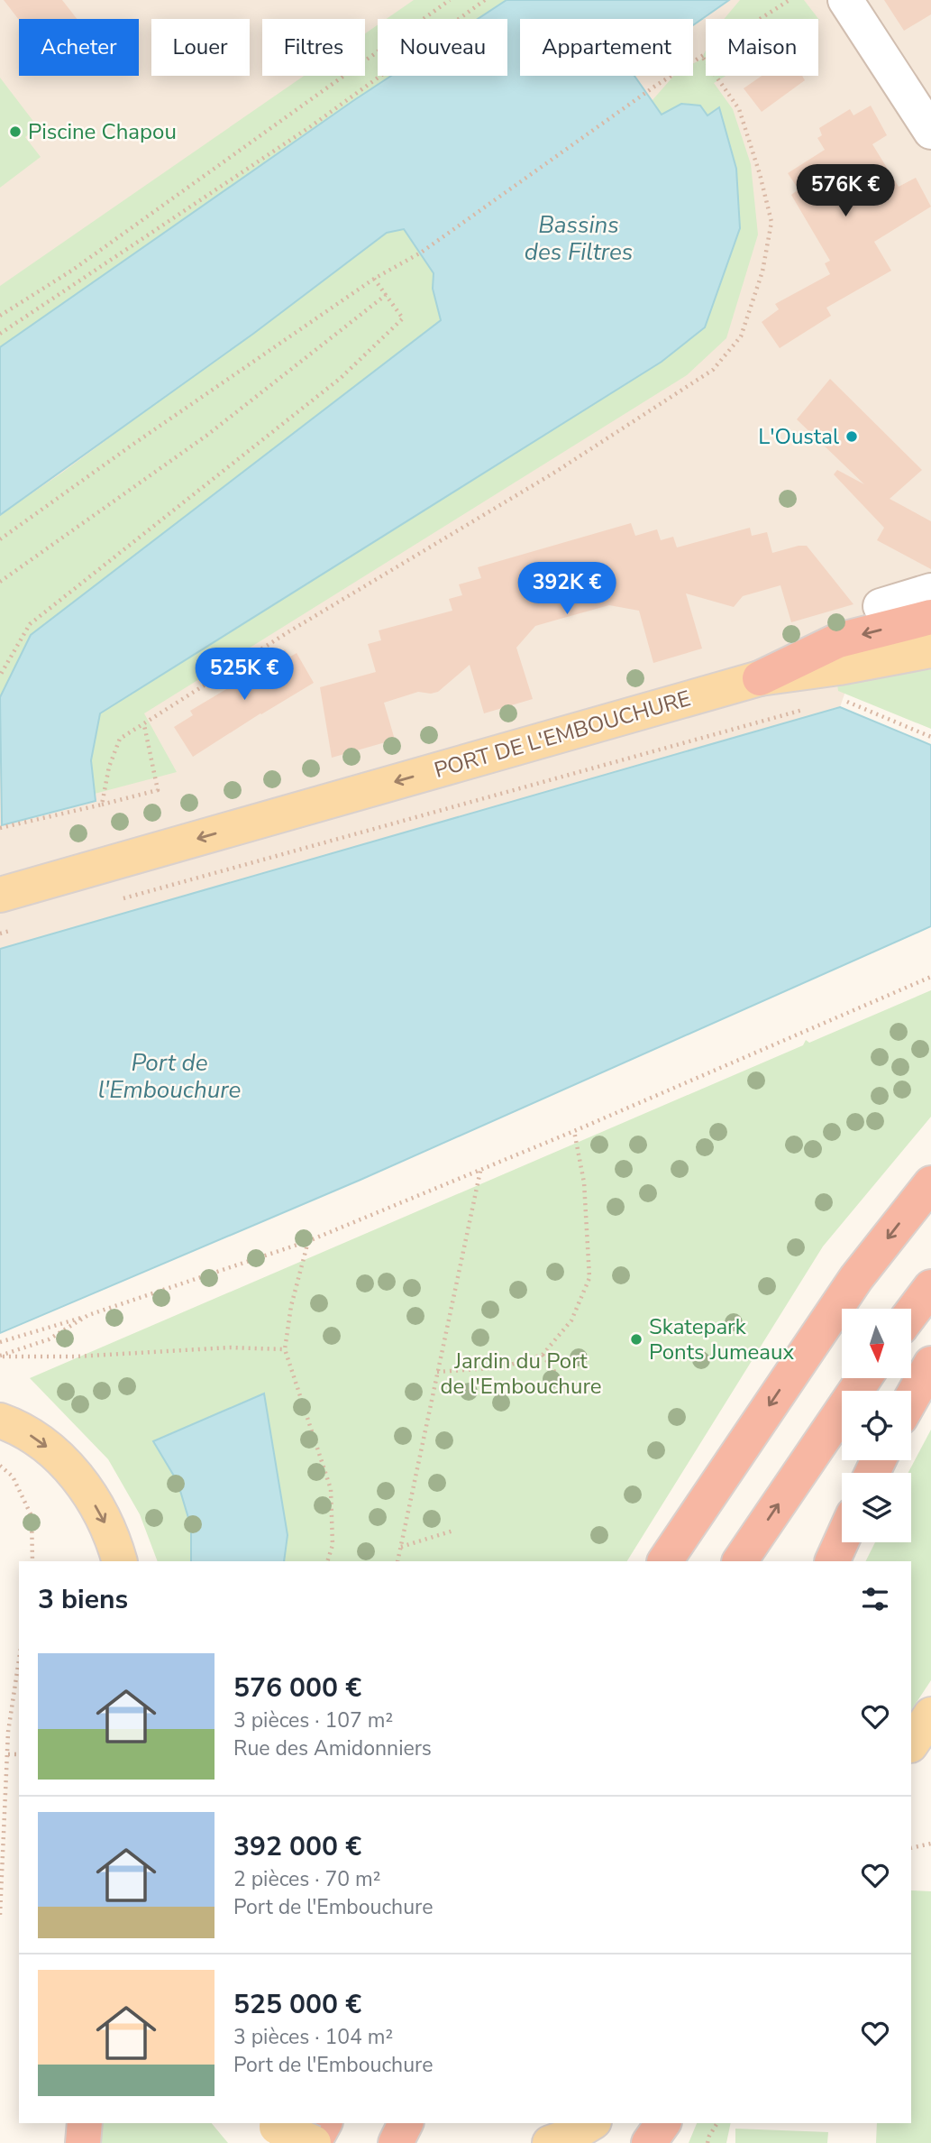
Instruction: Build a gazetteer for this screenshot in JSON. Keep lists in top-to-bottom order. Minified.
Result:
{"streets":{"main road":["PORT DE L'EMBOUCHURE"]},"one_way":["PORT DE L'EMBOUCHURE"],"water":["Bassins des Filtres","Port de l'Embouchure"],"parks":["Jardin du Port de l'Embouchure"],"places":["Piscine Chapou","L'Oustal","Skatepark Ponts Jumeaux"],"north":"bottom","page":{"chip":["Acheter","Louer","Filtres","Nouveau","Appartement","Maison"],"price":["576K €","392K €","525K €"],"heading":"3 biens","list":[{"name":"576 000 €","note":"3 pièces · 107 m² · Rue des Amidonniers"},{"name":"392 000 €","note":"2 pièces · 70 m² · Port de l'Embouchure"},{"name":"525 000 €","note":"3 pièces · 104 m² · Port de l'Embouchure"}]}}
